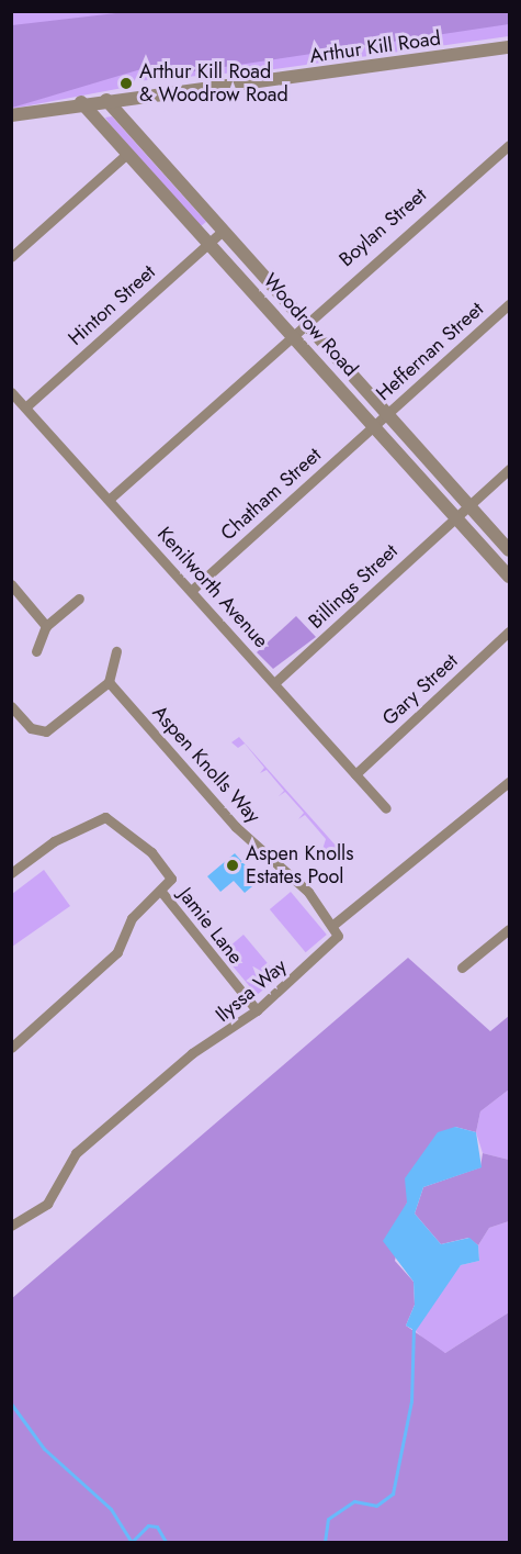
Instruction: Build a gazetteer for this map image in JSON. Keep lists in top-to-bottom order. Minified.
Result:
{"streets":{"street":["Arthur Kill Road","Boylan Street","Hinton Street","Woodrow Road","Heffernan Street","Chatham Street","Billings Street","Kenilworth Avenue","Gary Street","Aspen Knolls Way","Jamie Lane","Ilyssa Way"]},"crossings":[["Arthur Kill Road","Woodrow Road"],["Boylan Street","Woodrow Road"],["Hinton Street","Woodrow Road"],["Hinton Street","Kenilworth Avenue"],["Woodrow Road","Heffernan Street"],["Woodrow Road","Chatham Street"],["Woodrow Road","Billings Street"],["Heffernan Street","Chatham Street"],["Chatham Street","Kenilworth Avenue"],["Billings Street","Kenilworth Avenue"],["Kenilworth Avenue","Gary Street"],["Aspen Knolls Way","Ilyssa Way"],["Jamie Lane","Ilyssa Way"]],"places":["Arthur Kill Road & Woodrow Road","Aspen Knolls Estates Pool"]}
